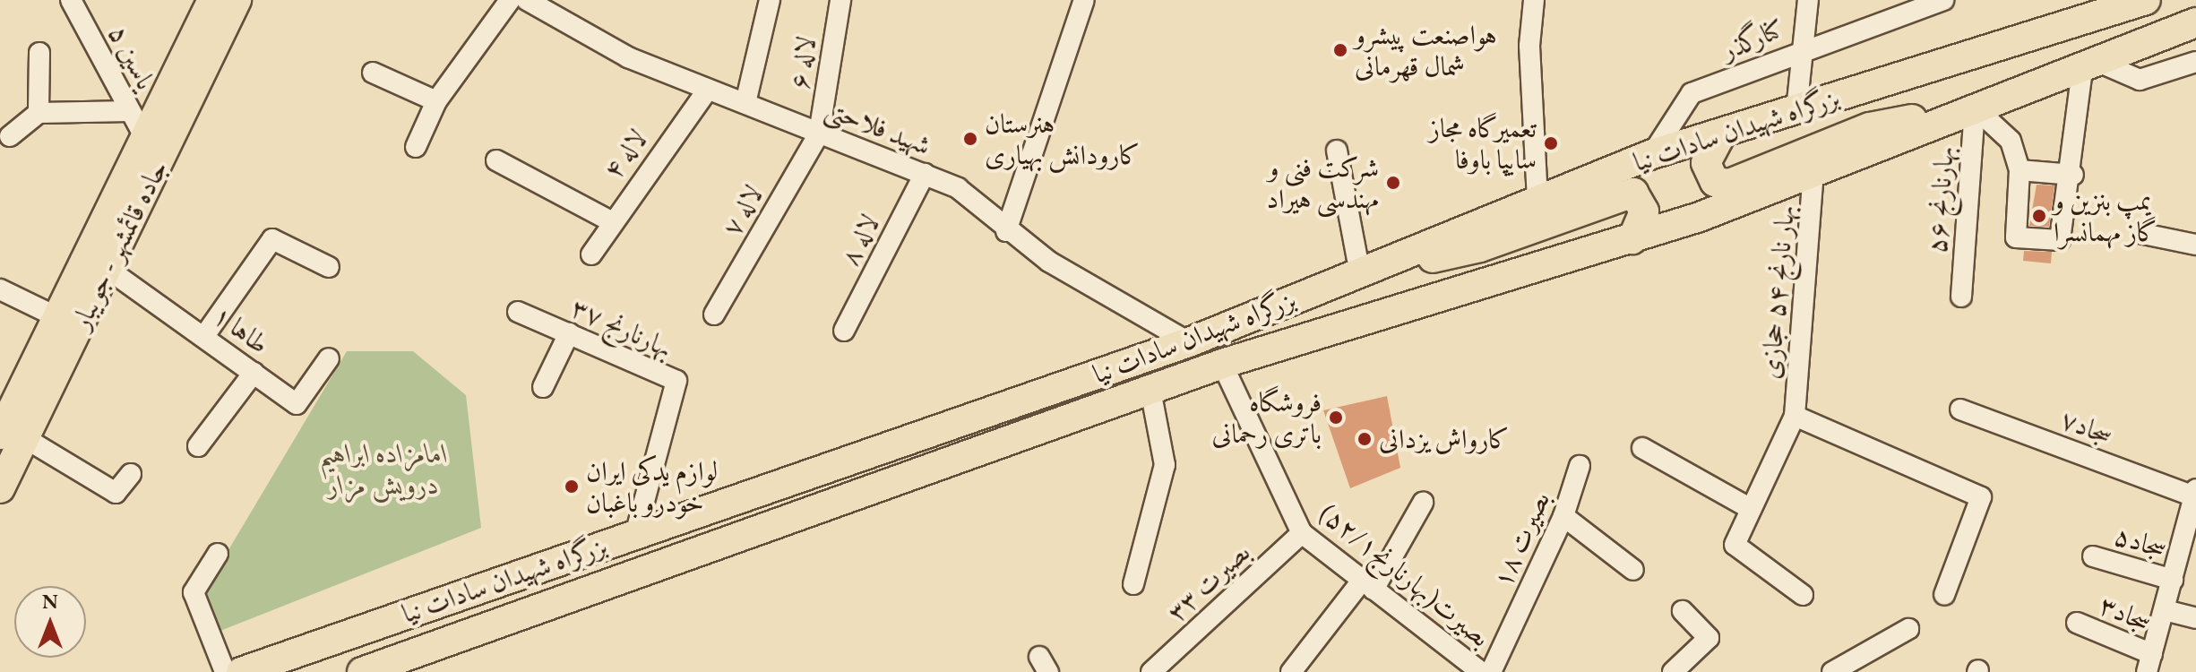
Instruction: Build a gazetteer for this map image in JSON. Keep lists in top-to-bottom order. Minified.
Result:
{"streets":{"highway":["بزرگراه شهیدان سادات نیا","جاده قائمشهر - جویبار"],"street":["کنارگذر","یاسین ۵","لاله ۶","شهید فلاحتی","لاله ۴","بهارنارنج ۵۶","لاله ۷","لاله ۸","بهار نارنج ۵۴ حجازی","بهارنارنج ۳۷","طاها ۱","سجاد۷","بصیرت ۱۸","سجاد۵","بصیرت(بهارنارنج۵۲/۱)","بصیرت ۳۳","سجاد۳"]},"crossings":[["کنارگذر","بزرگراه شهیدان سادات نیا"],["لاله ۶","شهید فلاحتی"],["لاله ۶","لاله ۷"],["شهید فلاحتی","بزرگراه شهیدان سادات نیا"],["شهید فلاحتی","لاله ۴"],["شهید فلاحتی","لاله ۷"],["شهید فلاحتی","لاله ۸"],["بزرگراه شهیدان سادات نیا","بهارنارنج ۵۶"],["بزرگراه شهیدان سادات نیا","بهار نارنج ۵۴ حجازی"],["بزرگراه شهیدان سادات نیا","بهارنارنج ۳۷"],["بزرگراه شهیدان سادات نیا","بصیرت(بهارنارنج۵۲/۱)"],["جاده قائمشهر - جویبار","طاها ۱"],["بصیرت(بهارنارنج۵۲/۱)","بصیرت ۳۳"]],"parks":["امامزاده ابراهیم درویش مزار"],"places":["هواصنعت پیشرو شمال قهرمانی","هنرستان کارودانش بهیاری","تعمیرگاه مجاز سایپا باوفا","شرکت فنی و مهندسی هیراد","پمپ بنزین و گاز مهمانسرا","فروشگاه باتری رحمانی","کارواش یزدانی","لوازم یدکی ایران خودرو باغبان"],"north":"top"}
